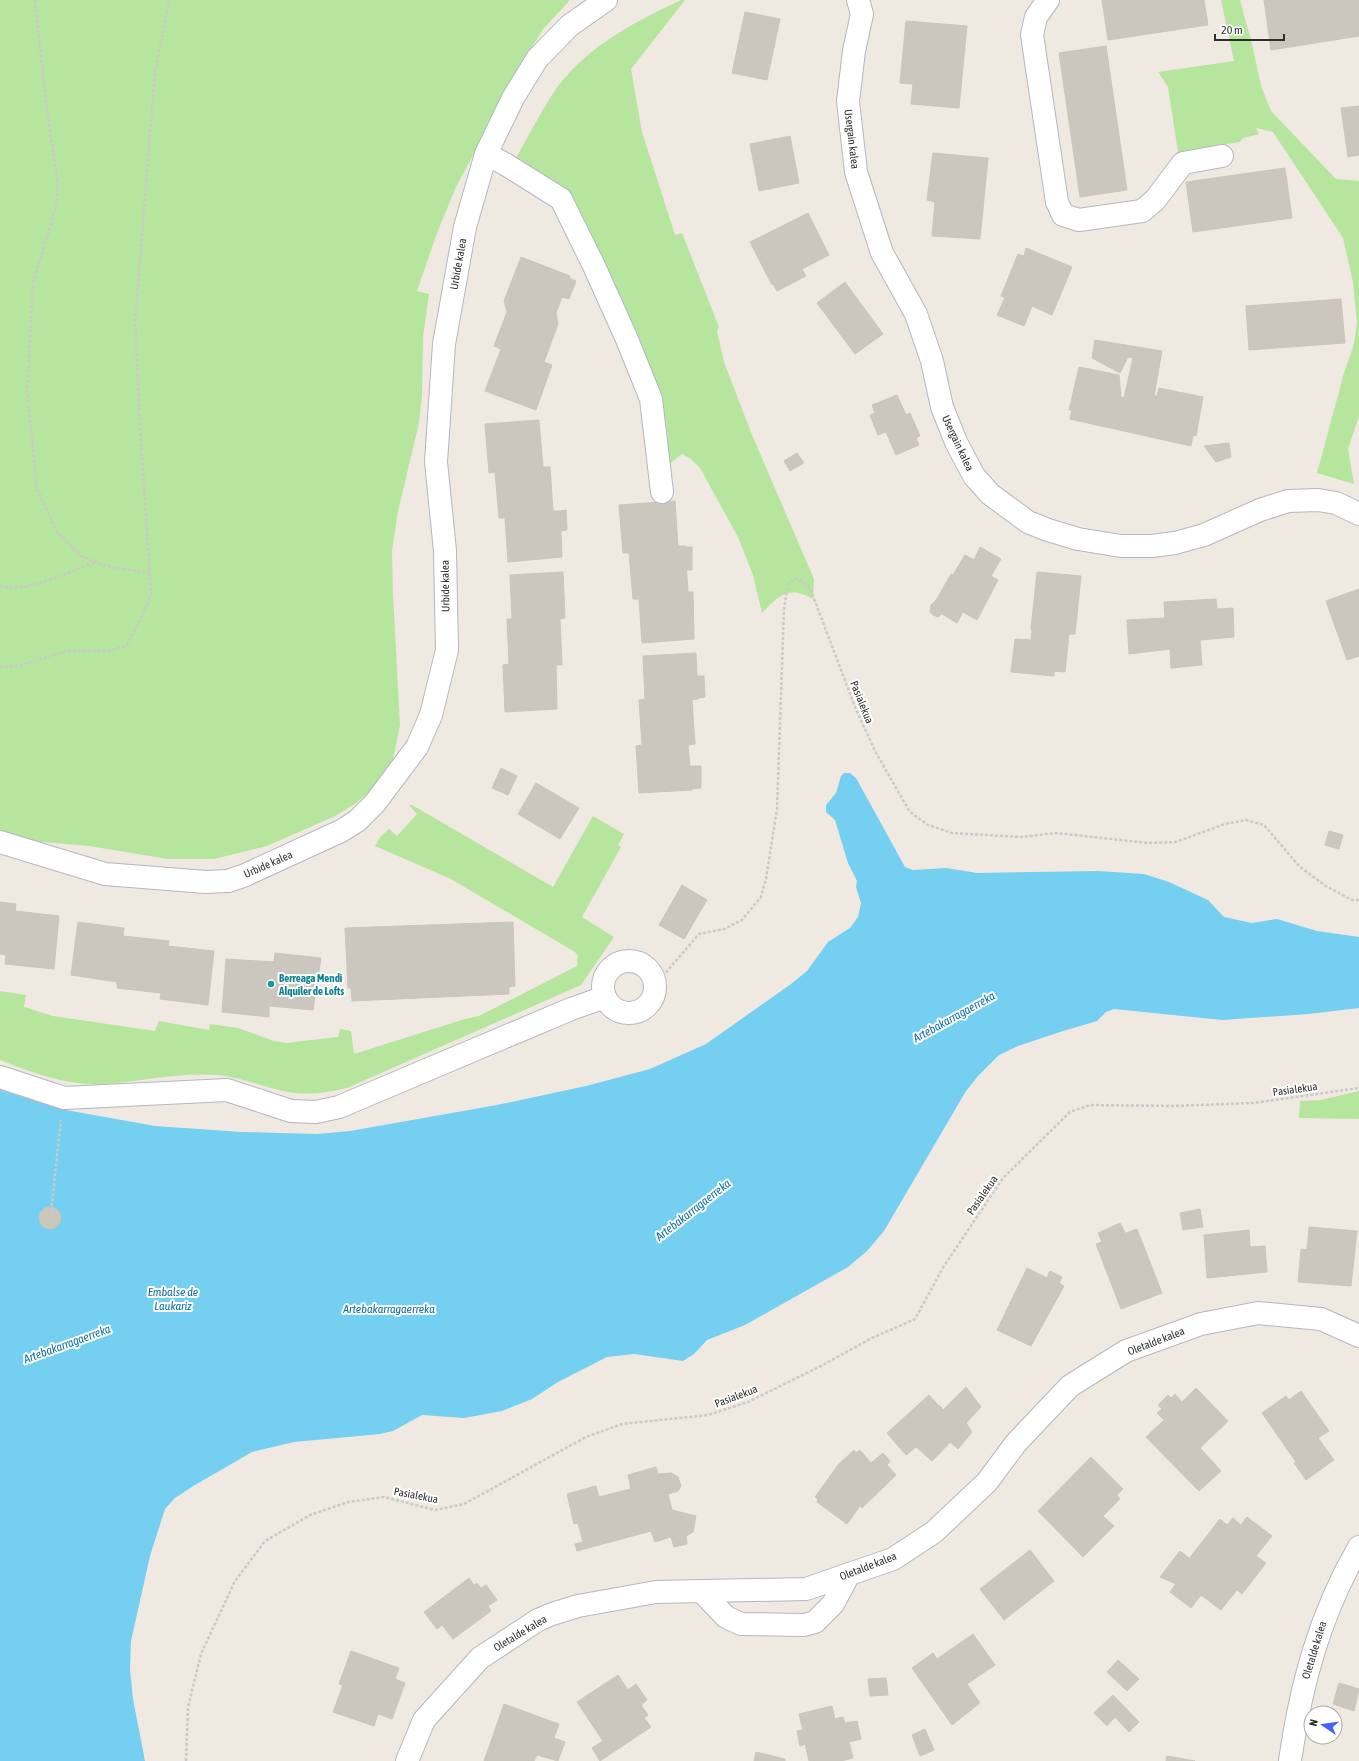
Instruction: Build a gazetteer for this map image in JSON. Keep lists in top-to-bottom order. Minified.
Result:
{"streets":{"street":["Usergain kalea","Urbide kalea","Oletalde kalea"],"path":["Pasialekua"]},"water":["Artebakarragaerreka","Embalse de Laukariz"],"places":["Berreaga Mendi Alquiler de Lofts"],"scale_bar":"20 m","north":"left"}
